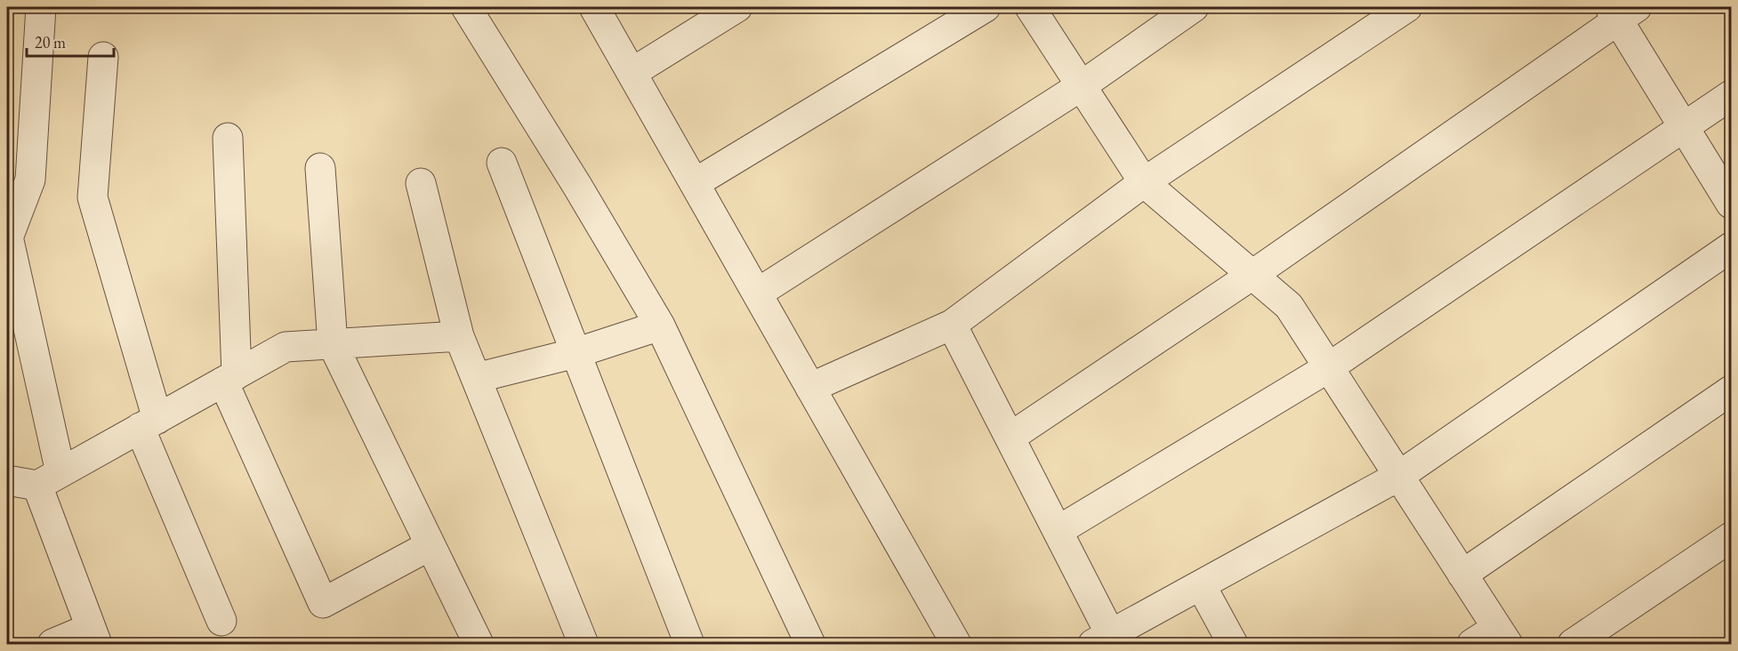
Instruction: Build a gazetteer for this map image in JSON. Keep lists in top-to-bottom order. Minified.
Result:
{"scale_bar":"20 m"}
